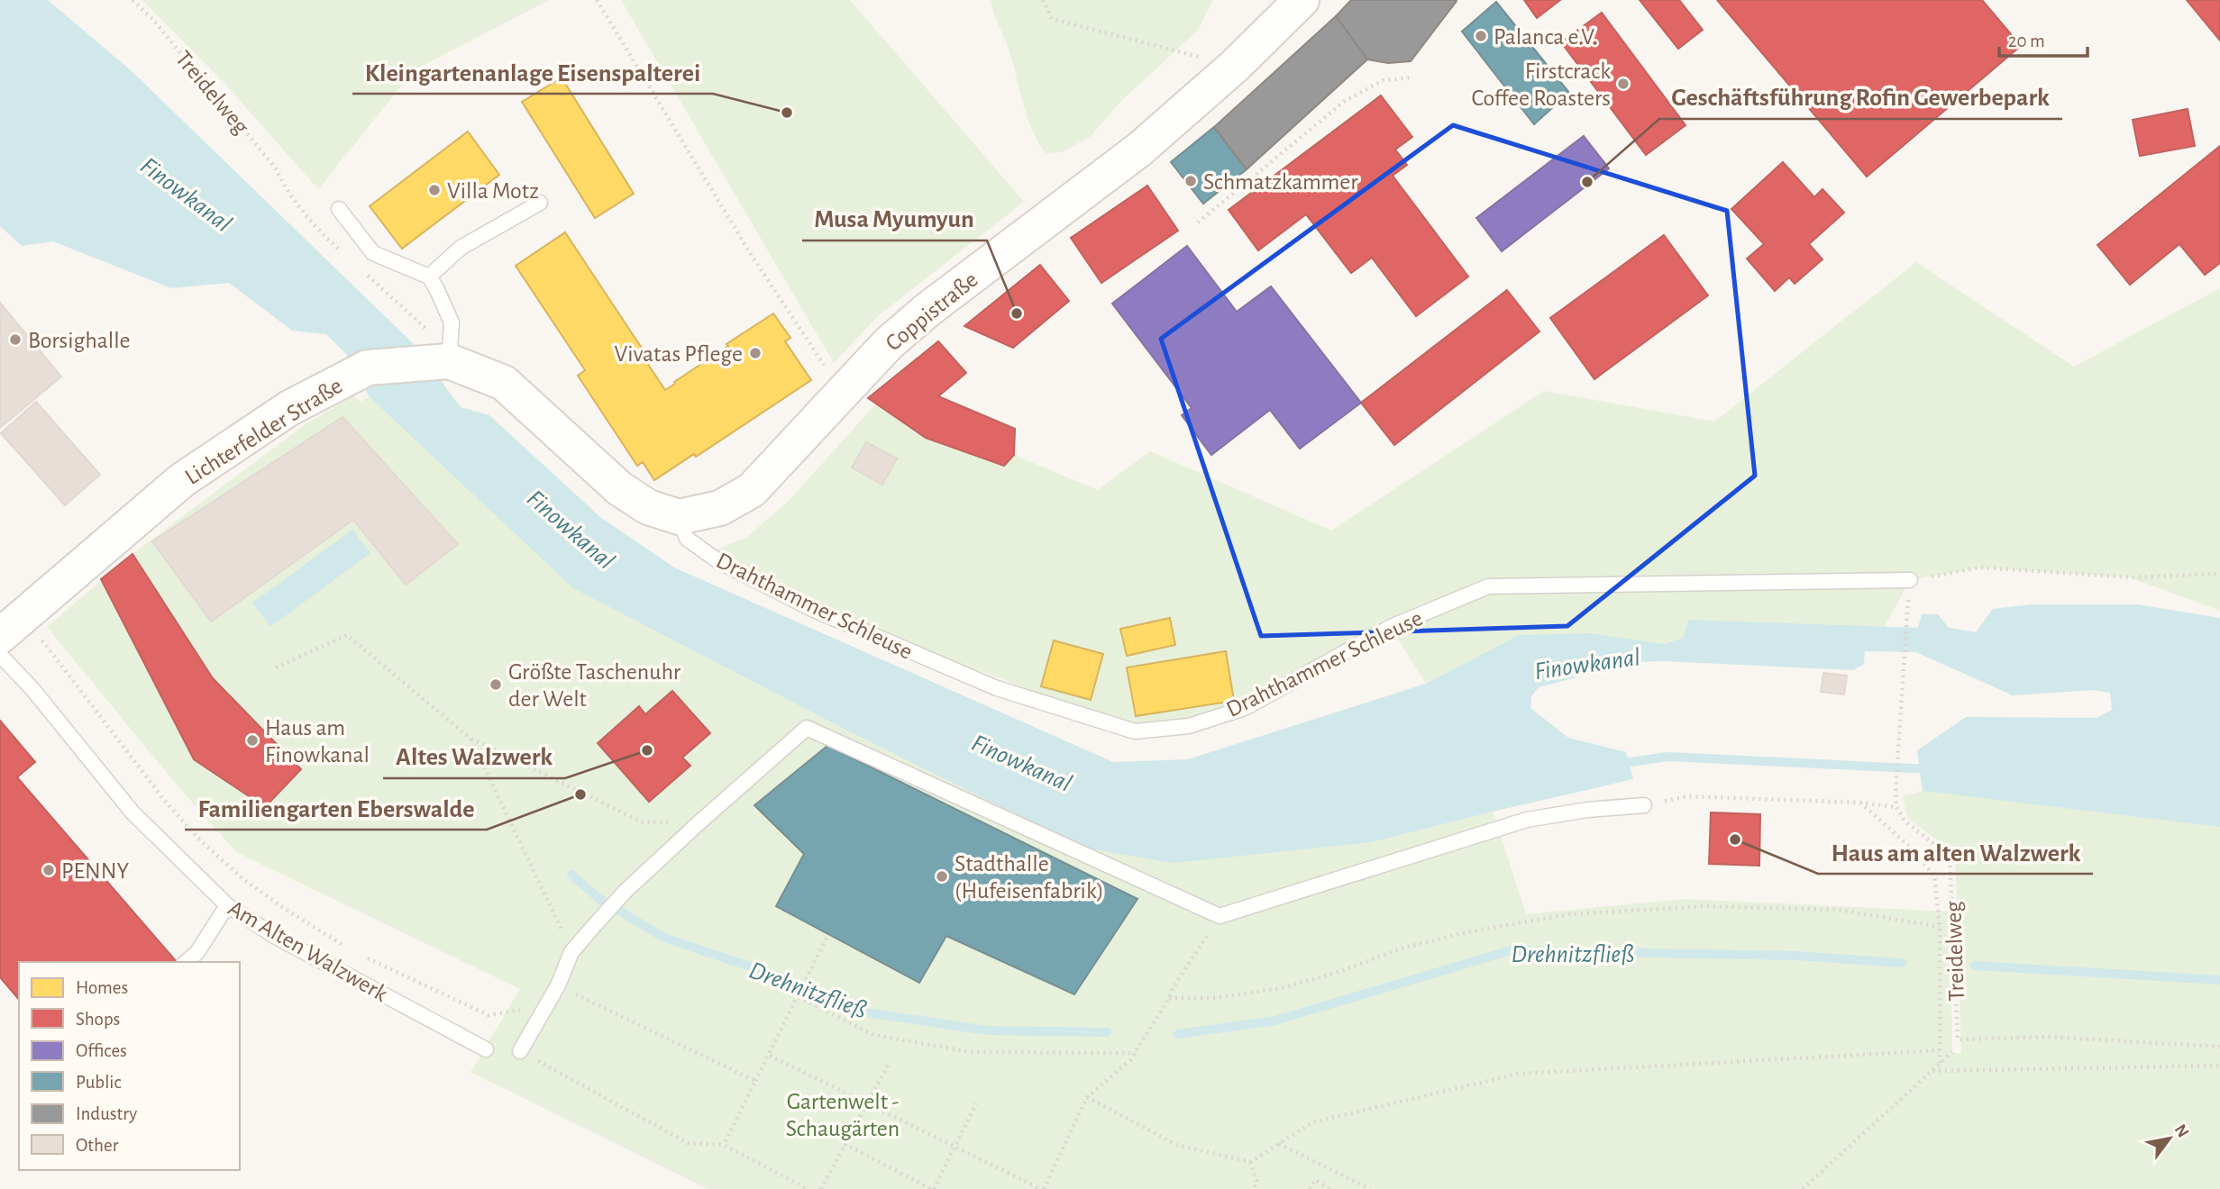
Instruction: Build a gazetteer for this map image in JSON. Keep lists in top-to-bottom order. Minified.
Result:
{"streets":{"main road":["Coppistraße","Lichterfelder Straße"],"lane":["Drahthammer Schleuse","Am Alten Walzwerk"],"path":["Treidelweg"]},"crossings":[["Coppistraße","Lichterfelder Straße"],["Coppistraße","Drahthammer Schleuse"],["Lichterfelder Straße","Drahthammer Schleuse"]],"water":["Finowkanal","Drehnitzfließ"],"parks":["Gartenwelt - Schaugärten"],"places":["Palanca e.V.","Firstcrack Coffee Roasters","Kleingartenanlage Eisenspalterei","Schmatzkammer","Geschäftsführung Rofin Gewerbepark","Villa Motz","Musa Myumyun","Borsighalle","Vivatas Pflege","Größte Taschenuhr der Welt","Haus am Finowkanal","Altes Walzwerk","Familiengarten Eberswalde","Haus am alten Walzwerk","PENNY","Stadthalle (Hufeisenfabrik)"],"legend":["Homes","Shops","Offices","Public","Industry","Other"],"scale_bar":"20 m","north":"top right"}
